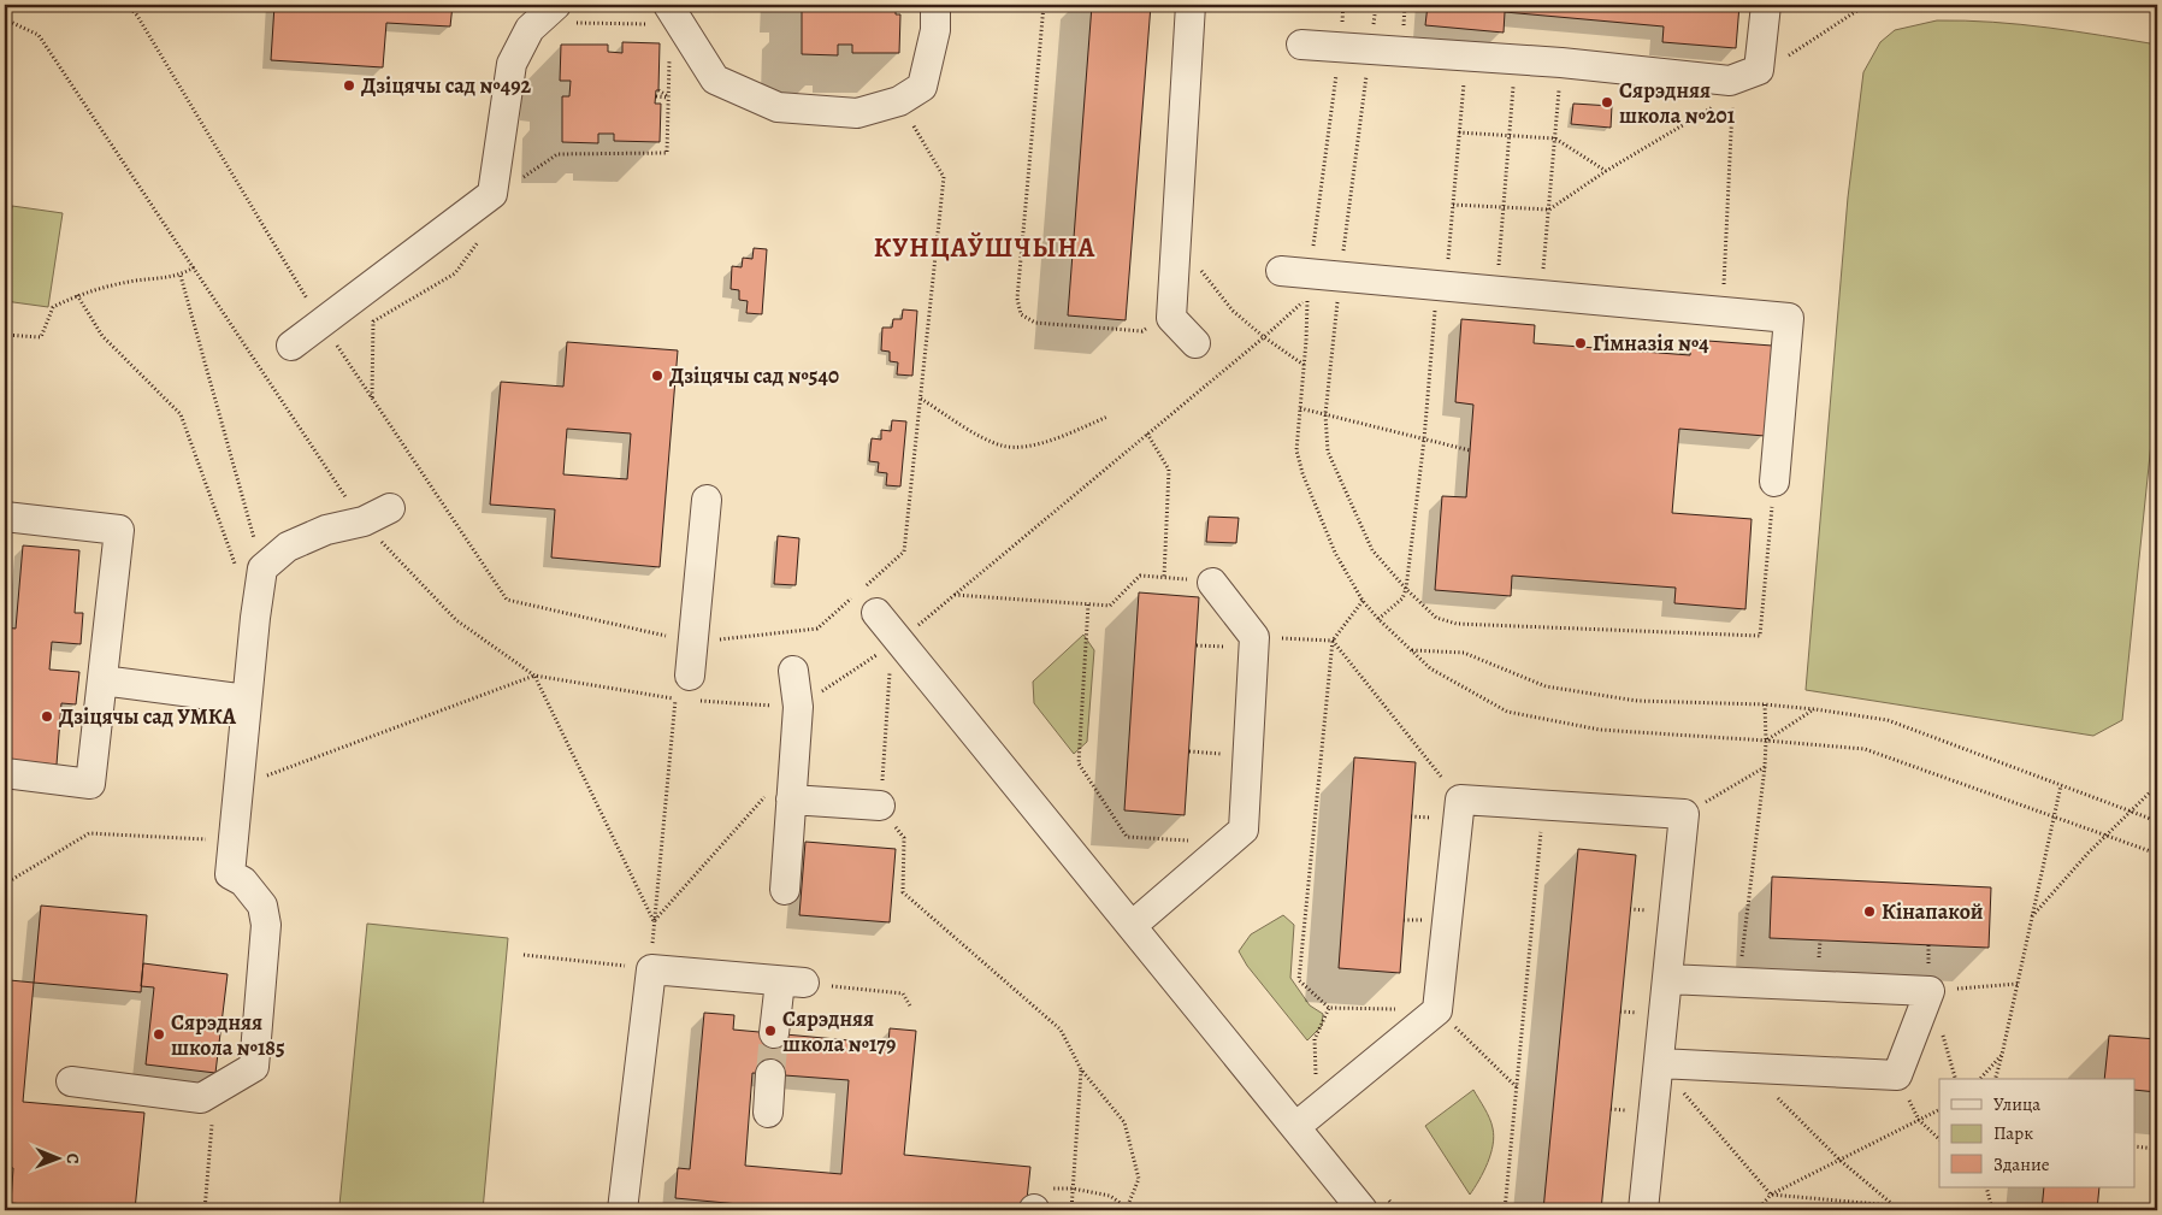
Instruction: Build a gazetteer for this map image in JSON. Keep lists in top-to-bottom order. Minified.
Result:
{"districts":["КУНЦАЎШЧЫНА"],"places":["Дзіцячы сад №492","Сярэдняя школа №201","Гімназія №4","Дзіцячы сад №540","Дзіцячы сад УМКА","Кінапакой","Сярэдняя школа №179","Сярэдняя школа №185"],"legend":["Улица","Парк","Здание"],"north":"right"}
